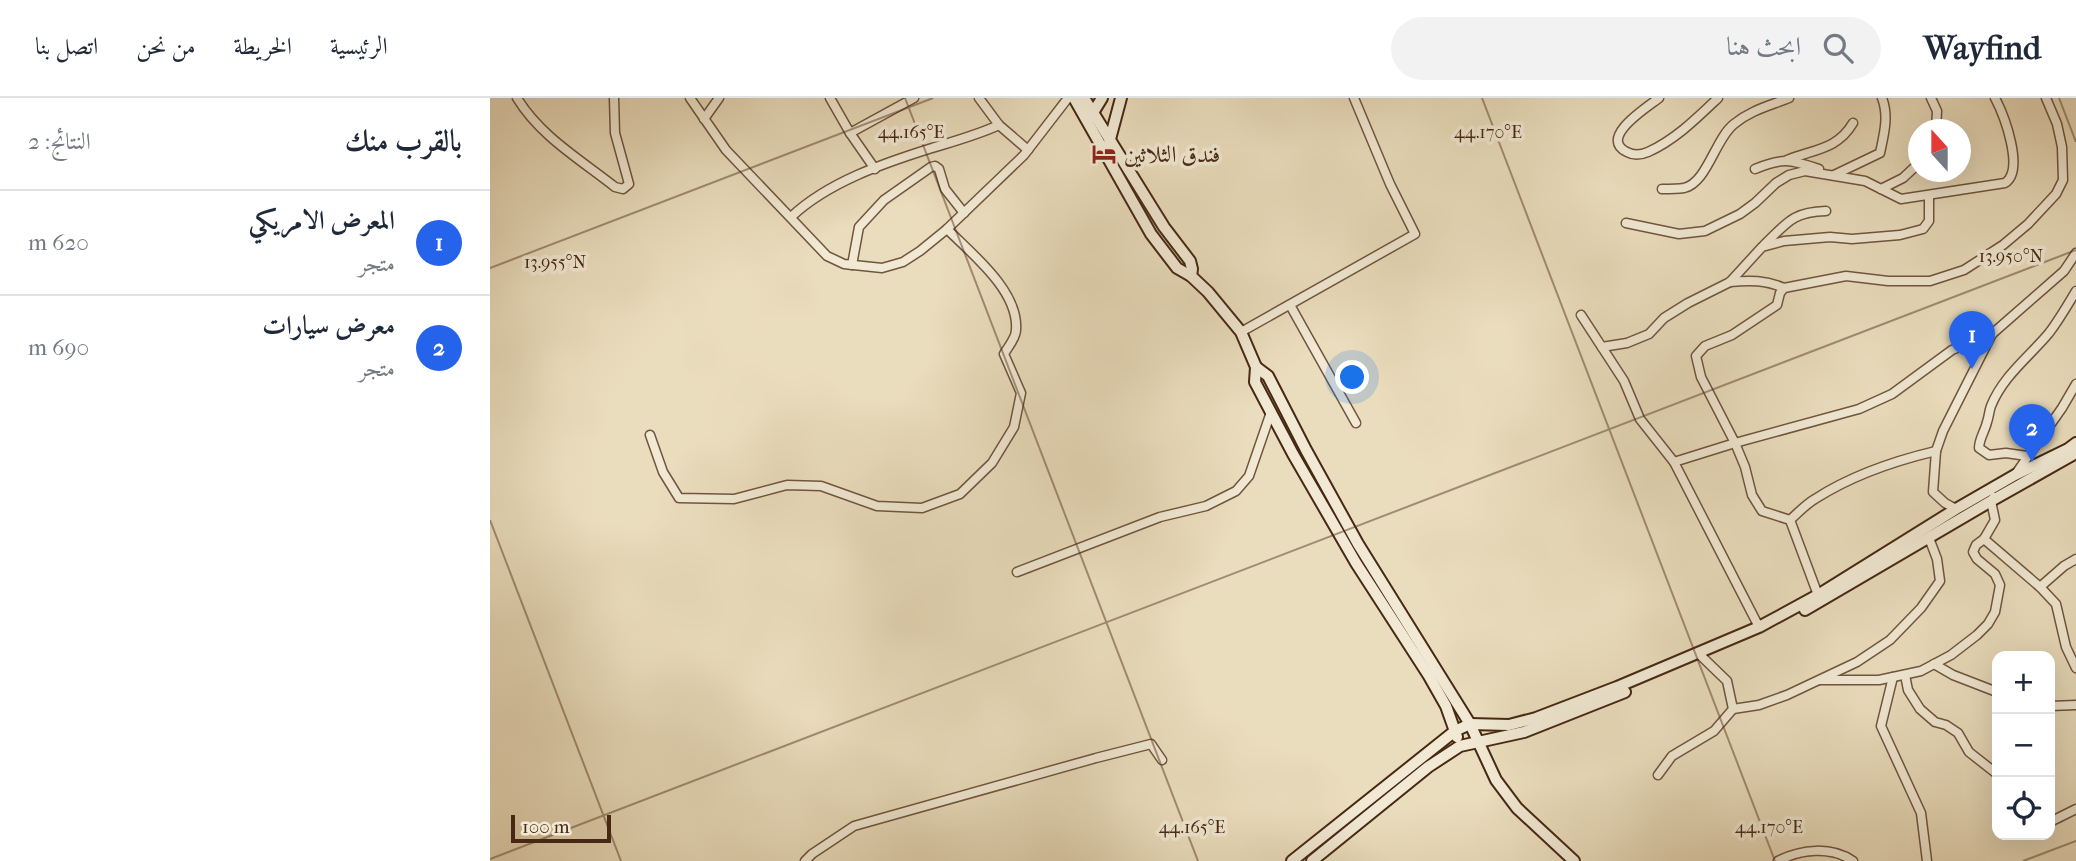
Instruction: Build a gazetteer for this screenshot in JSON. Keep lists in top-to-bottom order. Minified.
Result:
{"places":{"hotel":["فندق الثلاثين"]},"scale_bar":"100 m","north":"top","page":{"header":"Wayfind","search":"ابحث هنا","nav":["الرئيسية","الخريطة","من نحن","اتصل بنا"],"heading":["بالقرب منك","النتائج: 2"],"list":[{"mark":"1","name":"المعرض الامريكي","note":"متجر","value":"620 m"},{"mark":"2","name":"معرض سيارات","note":"متجر","value":"690 m"}],"pins":["1","2"],"map_buttons":["+","−"],"scale":"100 m"},"coordinates":["44.165°E","44.170°E","13.950°N","13.955°N"]}
